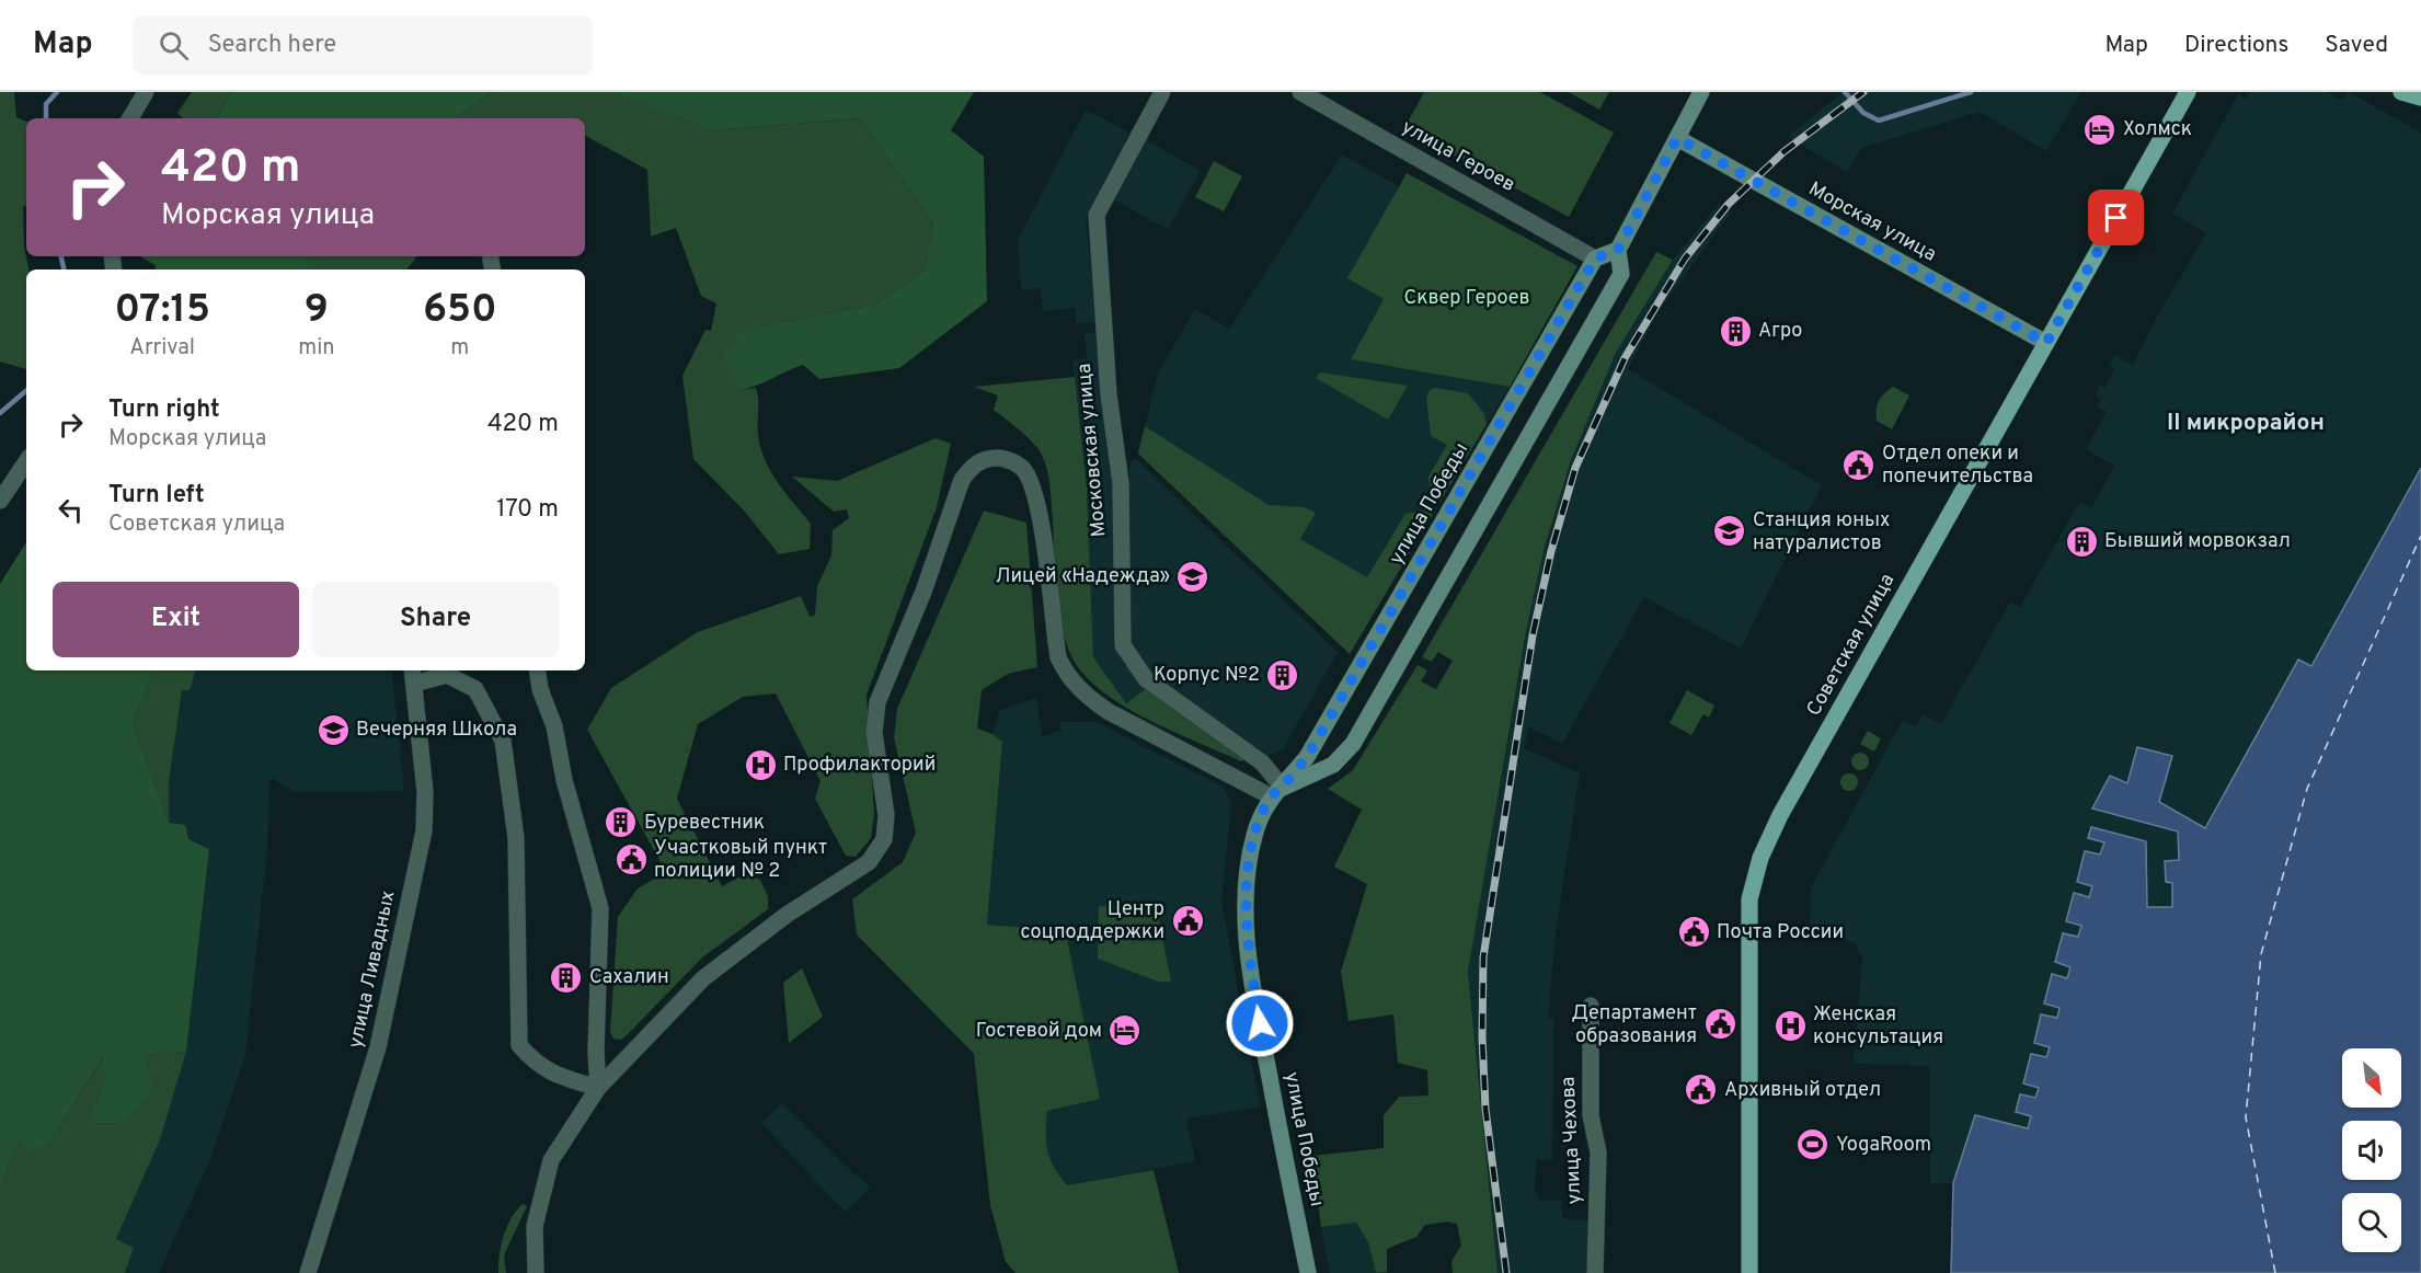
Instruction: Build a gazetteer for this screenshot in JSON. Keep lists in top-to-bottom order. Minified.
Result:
{"streets":{"main road":["Морская улица","улица Победы","Советская улица"],"street":["улица Героев","Московская улица","улица Ливадных","улица Чехова"]},"crossings":[["улица Героев","улица Победы"],["Морская улица","Советская улица"],["Московская улица","улица Победы"]],"districts":["II микрорайон"],"parks":["Сквер Героев"],"places":{"hotel":["Холмск","Гостевой дом"],"building":["Агро","Бывший морвокзал","Корпус №2","Буревестник","Сахалин"],"public building":["Отдел опеки и попечительства","Участковый пункт полиции № 2","Центр соцподдержки","Почта России","Департамент образования","Архивный отдел"],"school or university":["Станция юных натуралистов","Лицей «Надежда»","Вечерняя Школа"],"hospital":["Профилакторий","Женская консультация"],"sports":["YogaRoom"]},"north":"bottom right","page":{"header":"Map","search":"Search here","nav":["Map","Directions","Saved"],"turn":["420 m","Морская улица"],"eta":["07:15","Arrival","9","min","650","m"],"list":[{"name":"Turn right","note":"Морская улица","value":"420 m"},{"name":"Turn left","note":"Советская улица","value":"170 m"}],"buttons":["Exit","Share"]}}
